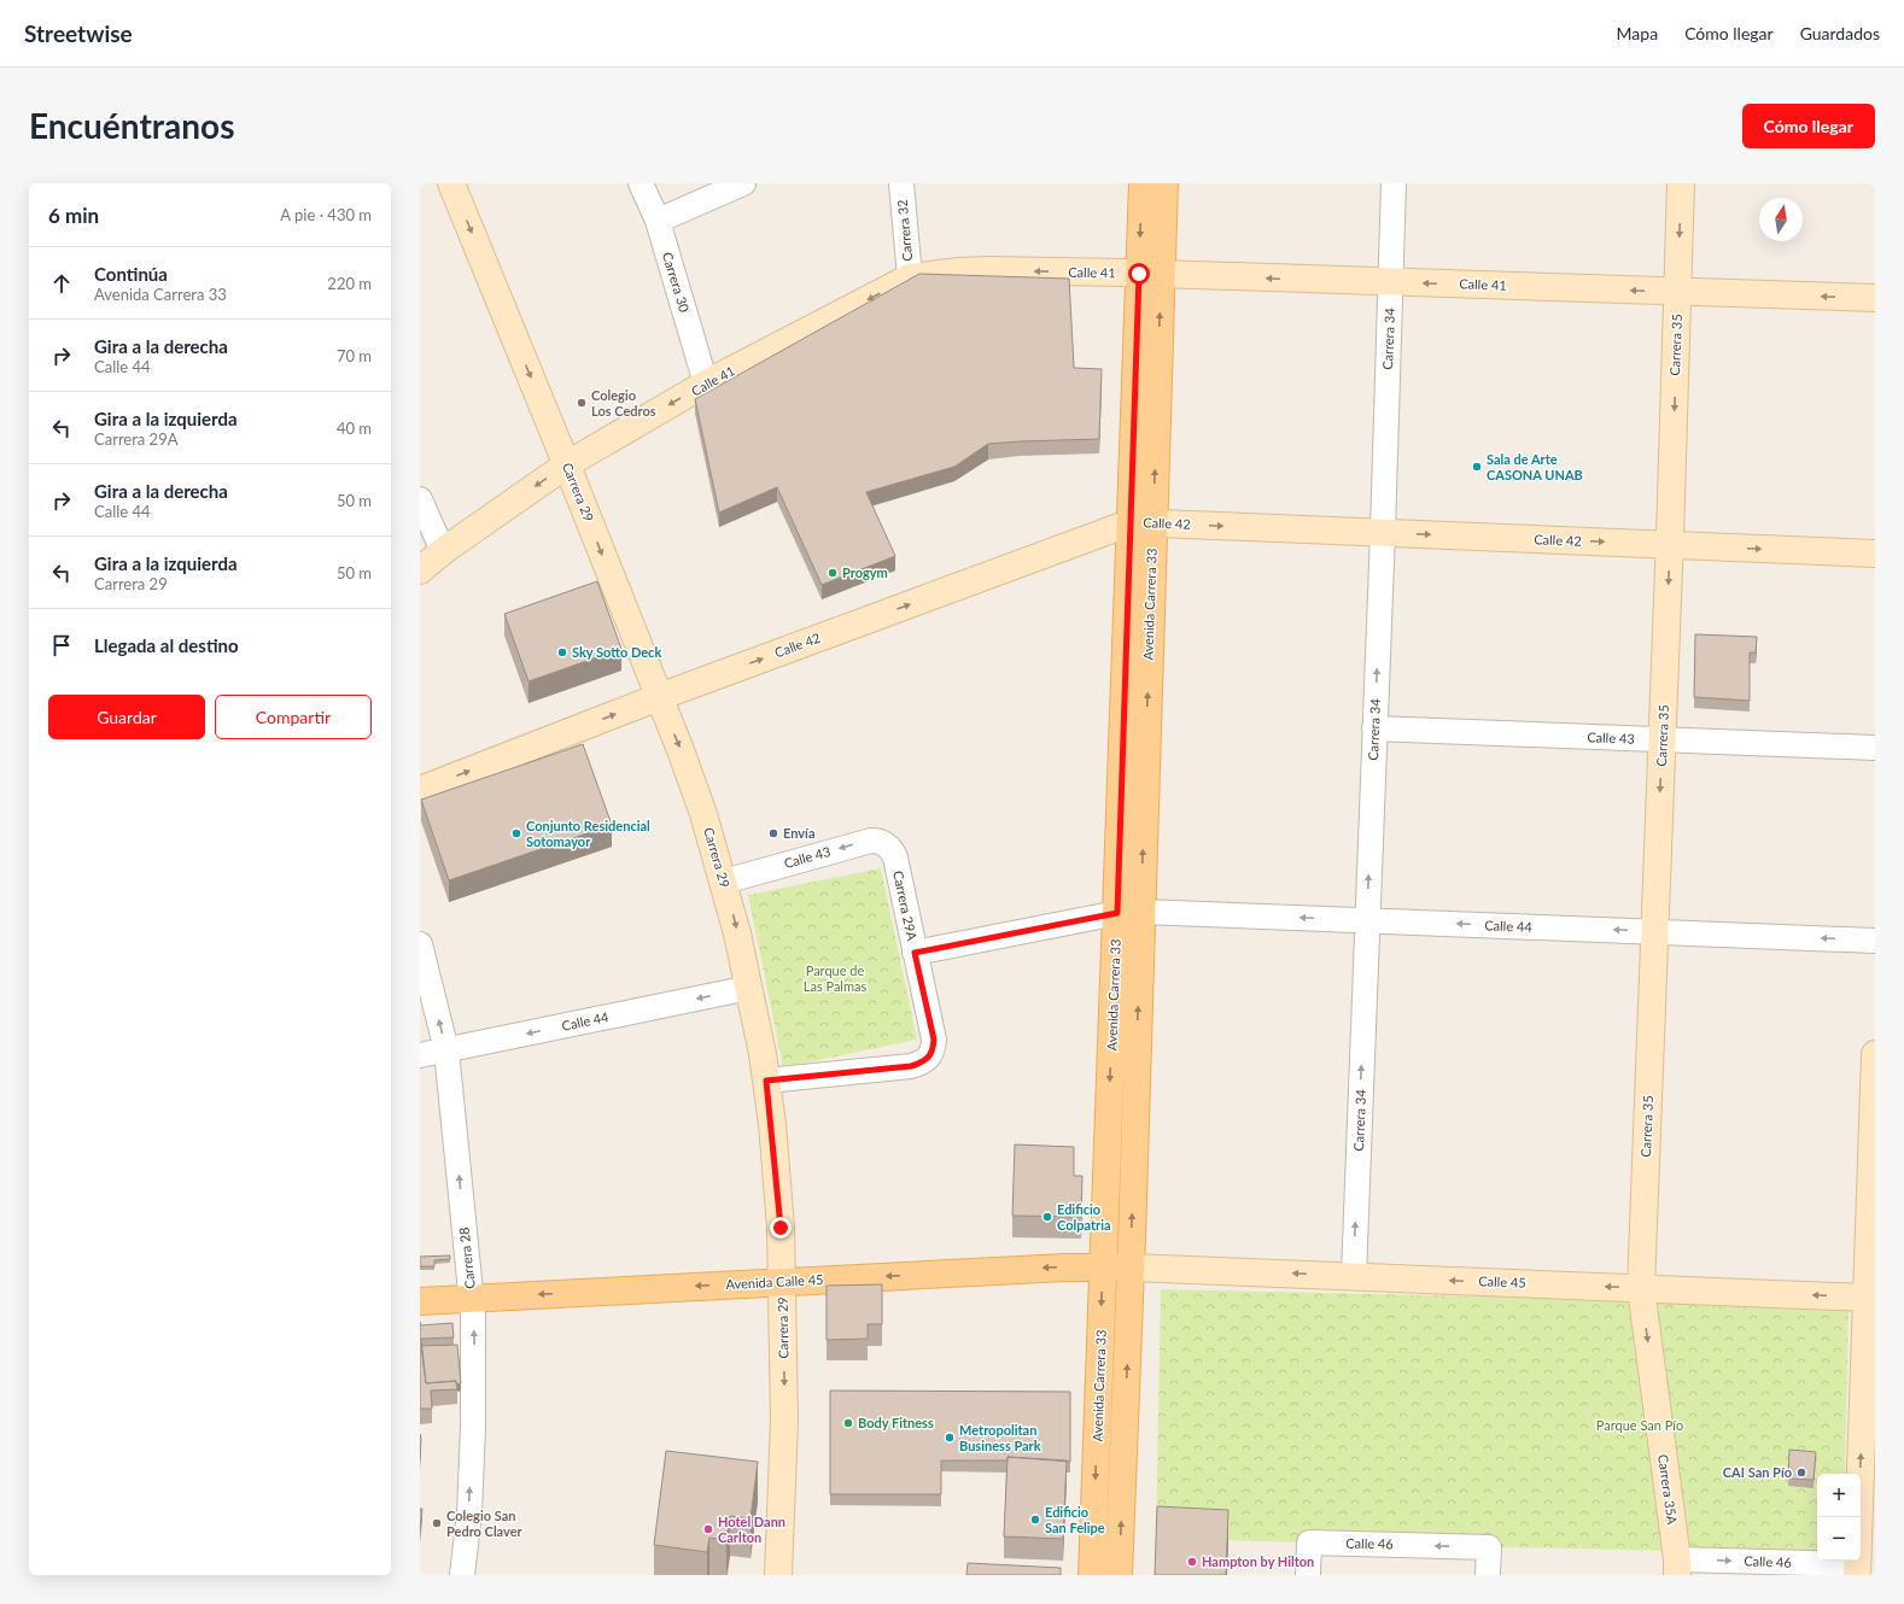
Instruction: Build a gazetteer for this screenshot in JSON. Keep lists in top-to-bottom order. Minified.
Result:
{"streets":{"main road":["Avenida Carrera 33","Avenida Calle 45"],"street":["Carrera 32","Calle 41","Carrera 30","Carrera 34","Carrera 35","Carrera 29","Calle 42","Calle 43","Carrera 29A","Calle 44","Carrera 28","Calle 45","Carrera 35A","Calle 46"]},"crossings":[["Carrera 32","Calle 41"],["Calle 41","Carrera 30"],["Calle 41","Carrera 34"],["Calle 41","Carrera 35"],["Calle 41","Carrera 29"],["Calle 41","Avenida Carrera 33"],["Carrera 34","Calle 42"],["Carrera 34","Calle 43"],["Carrera 34","Calle 44"],["Carrera 34","Calle 45"],["Carrera 35","Calle 42"],["Carrera 35","Calle 43"],["Carrera 35","Calle 44"],["Carrera 35","Calle 45"],["Carrera 35","Carrera 35A"],["Carrera 29","Calle 42"],["Carrera 29","Calle 43"],["Carrera 29","Carrera 29A"],["Carrera 29","Calle 44"],["Carrera 29","Avenida Calle 45"],["Calle 42","Avenida Carrera 33"],["Avenida Carrera 33","Calle 44"],["Avenida Carrera 33","Avenida Calle 45"],["Avenida Carrera 33","Calle 45"],["Calle 43","Carrera 29A"],["Carrera 29A","Calle 44"],["Calle 44","Carrera 28"],["Carrera 28","Avenida Calle 45"],["Avenida Calle 45","Calle 45"],["Calle 45","Carrera 35A"],["Carrera 35A","Calle 46"]],"one_way":["Calle 41","Carrera 34","Carrera 35","Carrera 29","Calle 42","Calle 44","Carrera 28","Avenida Calle 45","Calle 45"],"parks":["Parque de Las Palmas","Parque San Pío"],"places":["Colegio Los Cedros","Sala de Arte CASONA UNAB","Progym","Sky Sotto Deck","Conjunto Residencial Sotomayor","Envía","Edificio Colpatria","Body Fitness","Metropolitan Business Park","CAI San Pío","Edificio San Felipe","Colegio San Pedro Claver","Hotel Dann Carlton","Hampton by Hilton"],"north":"top","page":{"header":"Streetwise","nav":["Mapa","Cómo llegar","Guardados"],"buttons":["Cómo llegar",["Guardar","Compartir"]],"title":"Encuéntranos","heading":["6 min","A pie · 430 m"],"list":[["Continúa","Avenida Carrera 33","220 m"],["Gira a la derecha","Calle 44","70 m"],["Gira a la izquierda","Carrera 29A","40 m"],["Gira a la derecha","Calle 44","50 m"],["Gira a la izquierda","Carrera 29","50 m"],"Llegada al destino"],"map_buttons":["+","−"]}}
